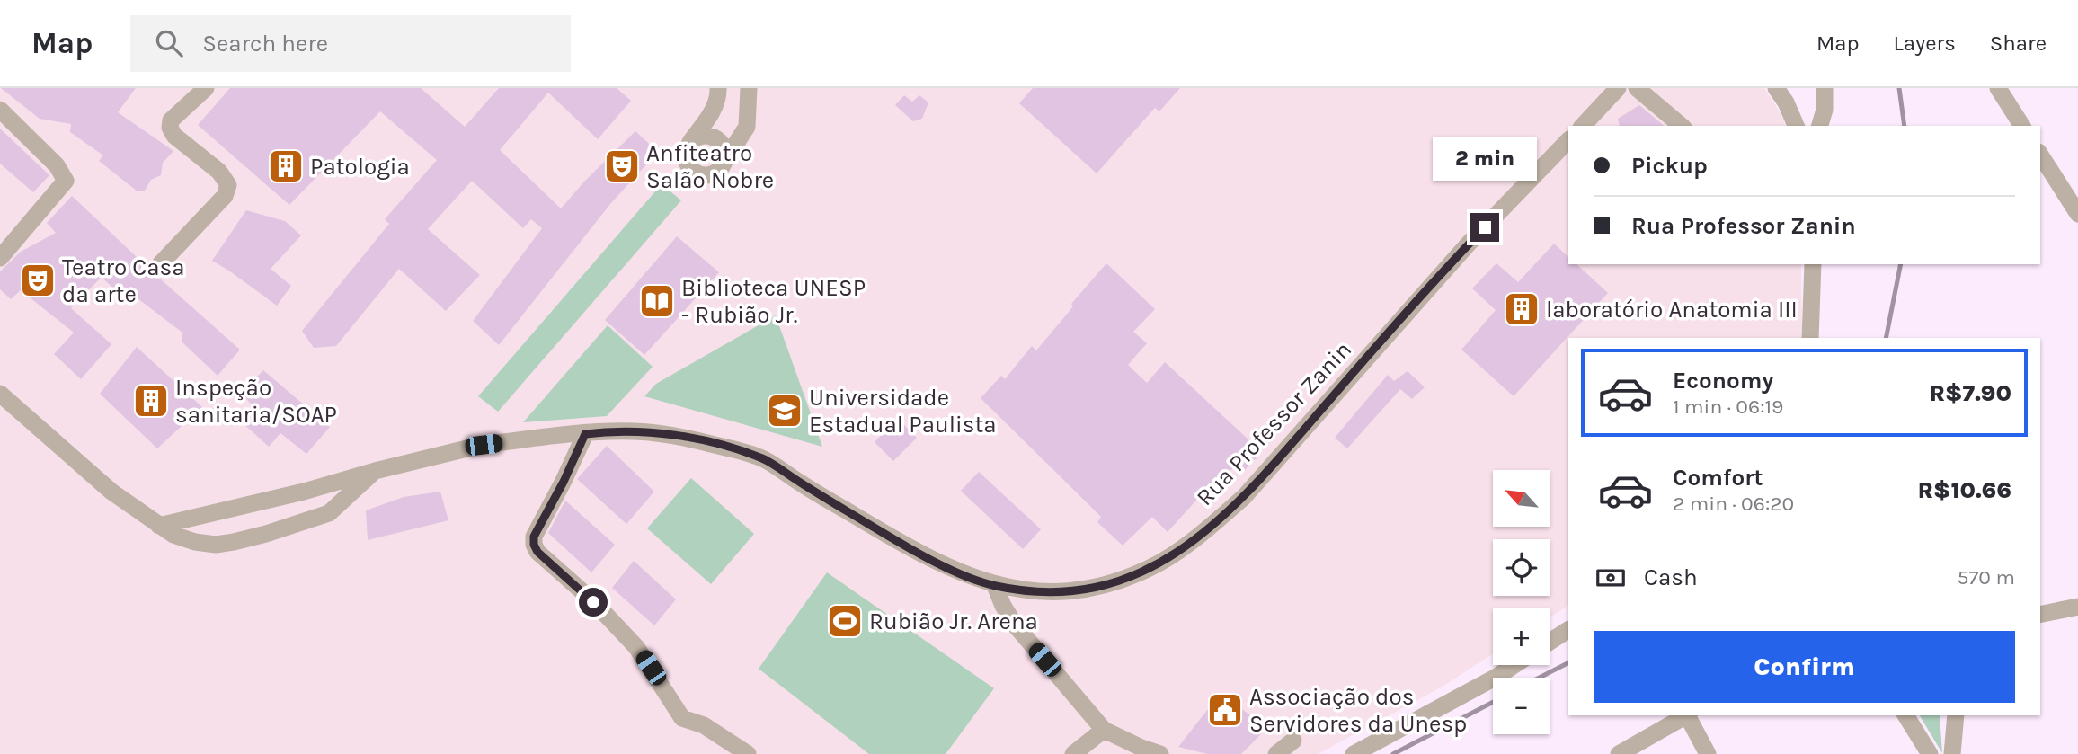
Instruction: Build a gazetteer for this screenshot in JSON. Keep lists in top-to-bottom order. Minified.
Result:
{"streets":{"street":["Rua Professor Zanin"]},"places":{"building":["Patologia","laboratório Anatomia III","Inspeção sanitaria/SOAP"],"theatre":["Anfiteatro Salão Nobre","Teatro Casa da arte"],"library":["Biblioteca UNESP - Rubião Jr."],"school or university":["Universidade Estadual Paulista"],"sports":["Rubião Jr. Arena"],"public building":["Associação dos Servidores da Unesp"]},"north":"top left","page":{"header":"Map","search":"Search here","nav":["Map","Layers","Share"],"banner":["Pickup","Rua Professor Zanin"],"bubble":"2 min","list":[{"name":"Economy","note":"1 min · 06:19","value":"R$7.90"},{"name":"Comfort","note":"2 min · 06:20","value":"R$10.66"}],"map_buttons":["+","−"],"pay":["Cash","570 m"],"buttons":"Confirm"}}
